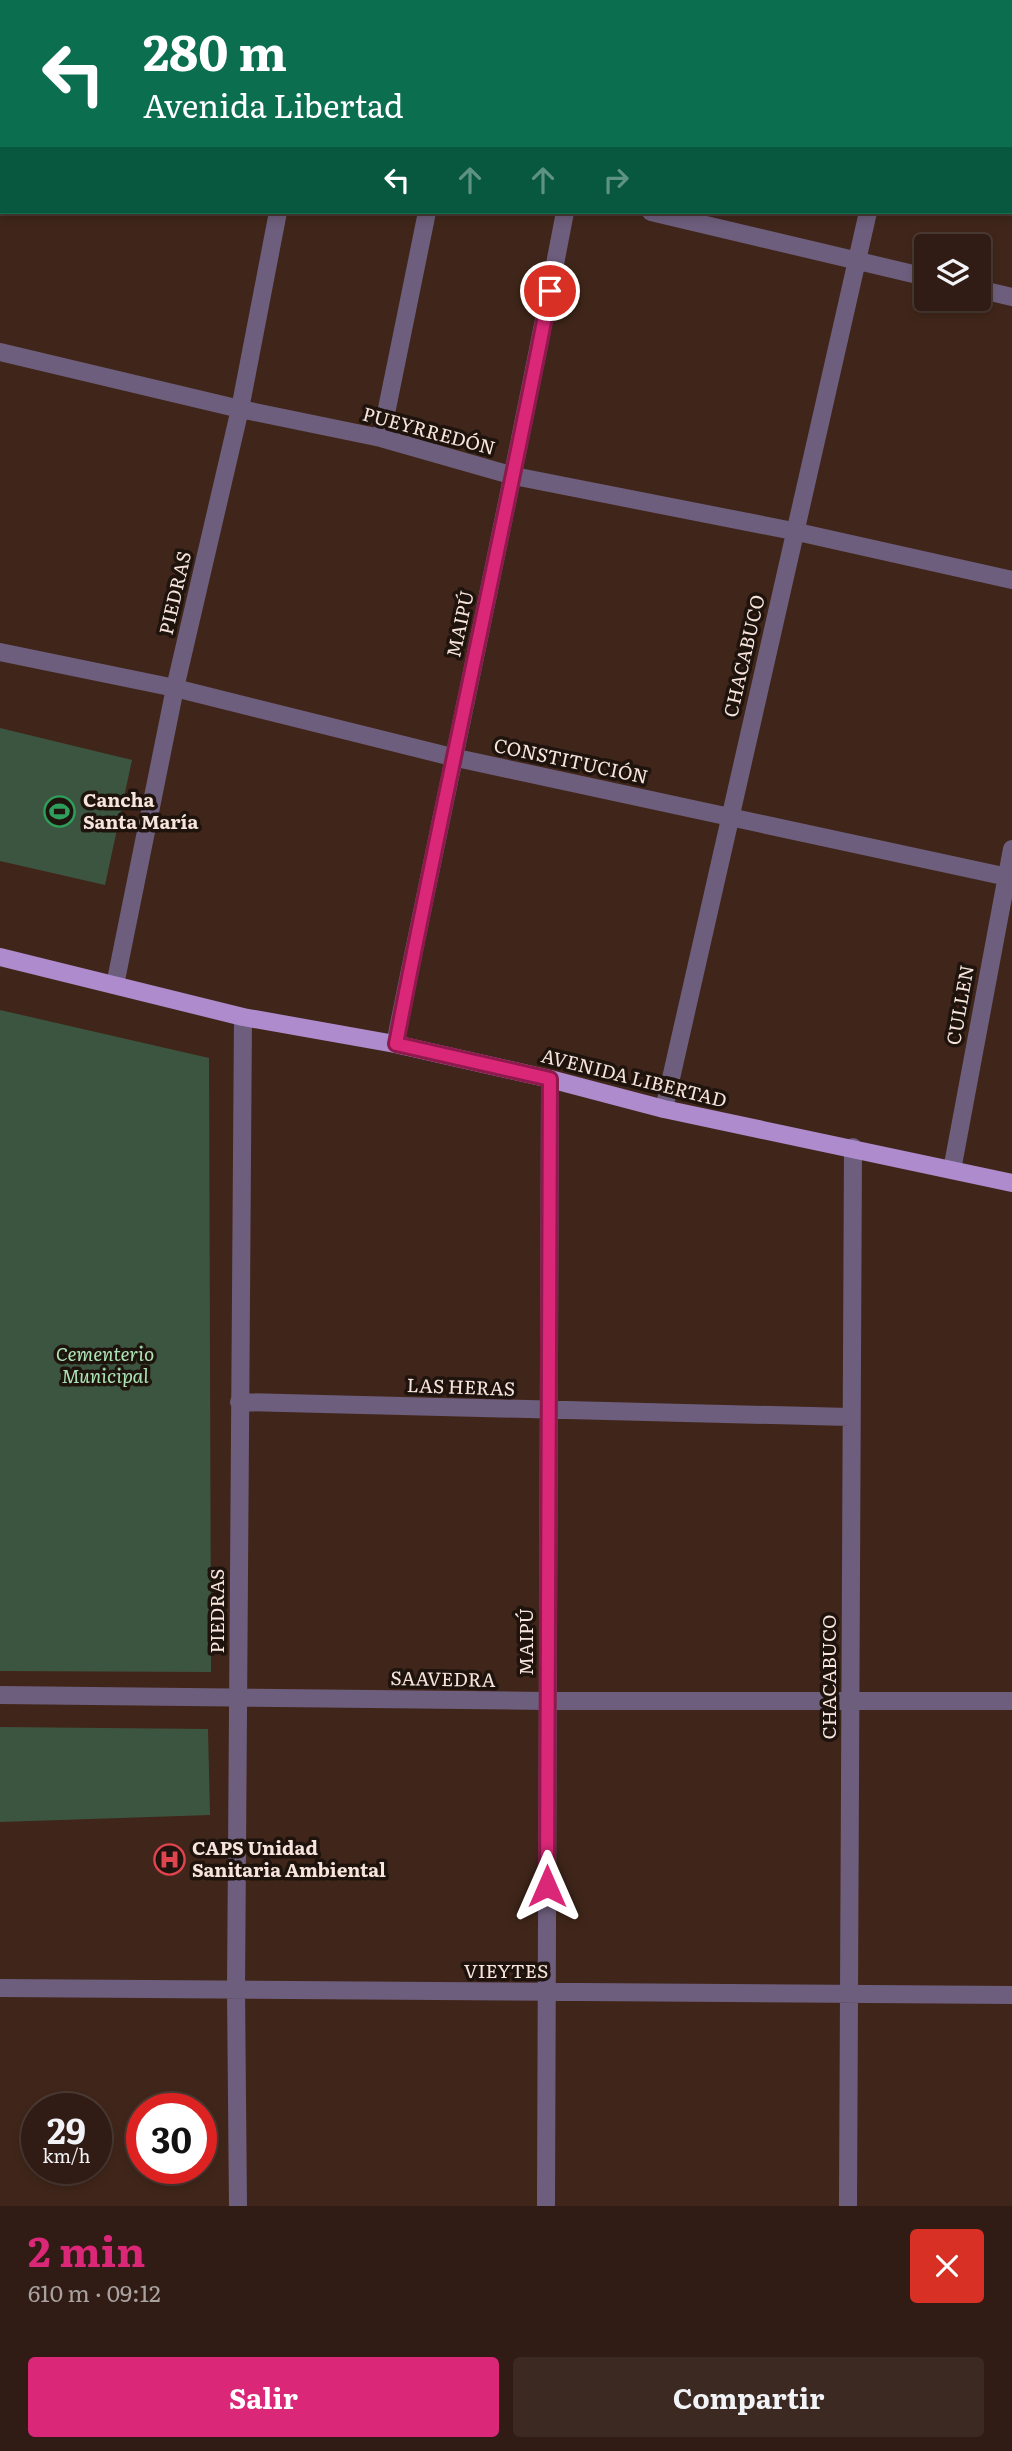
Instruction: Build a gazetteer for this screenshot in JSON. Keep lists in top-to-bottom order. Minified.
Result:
{"streets":{"main road":["AVENIDA LIBERTAD"],"street":["PUEYRREDÓN","PIEDRAS","MAIPÚ","CHACABUCO","CONSTITUCIÓN","CULLEN","LAS HERAS","SAAVEDRA","VIEYTES"]},"crossings":[["PUEYRREDÓN","PIEDRAS"],["PUEYRREDÓN","MAIPÚ"],["PUEYRREDÓN","CHACABUCO"],["PIEDRAS","CONSTITUCIÓN"],["PIEDRAS","AVENIDA LIBERTAD"],["PIEDRAS","LAS HERAS"],["PIEDRAS","SAAVEDRA"],["PIEDRAS","VIEYTES"],["MAIPÚ","CONSTITUCIÓN"],["MAIPÚ","AVENIDA LIBERTAD"],["MAIPÚ","LAS HERAS"],["MAIPÚ","SAAVEDRA"],["MAIPÚ","VIEYTES"],["CHACABUCO","CONSTITUCIÓN"],["CHACABUCO","AVENIDA LIBERTAD"],["CHACABUCO","LAS HERAS"],["CHACABUCO","SAAVEDRA"],["CHACABUCO","VIEYTES"],["CONSTITUCIÓN","CULLEN"],["CULLEN","AVENIDA LIBERTAD"]],"parks":["Cementerio Municipal"],"places":{"sports":["Cancha Santa María"],"hospital":["CAPS Unidad Sanitaria Ambiental"]},"page":{"turn":["280 m","Avenida Libertad"],"speed":"29 km/h","limit":"30","heading":["2 min","610 m · 09:12"],"buttons":["Salir","Compartir"]}}
